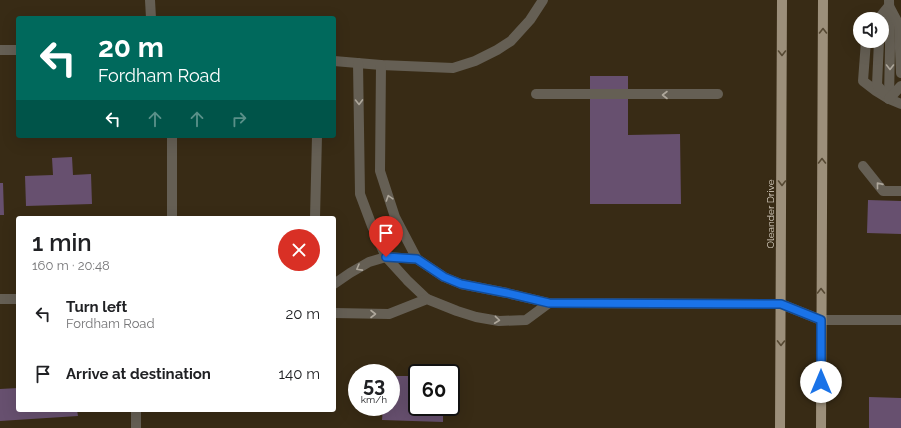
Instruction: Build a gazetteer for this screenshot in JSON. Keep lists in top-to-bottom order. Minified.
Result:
{"streets":{"main road":["Oleander Drive"]},"page":{"turn":["20 m","Fordham Road"],"heading":["1 min","160 m · 20:48"],"list":[{"name":"Turn left","note":"Fordham Road","value":"20 m"},{"name":"Arrive at destination","value":"140 m"}],"speed":"53 km/h","limit":"60"}}
